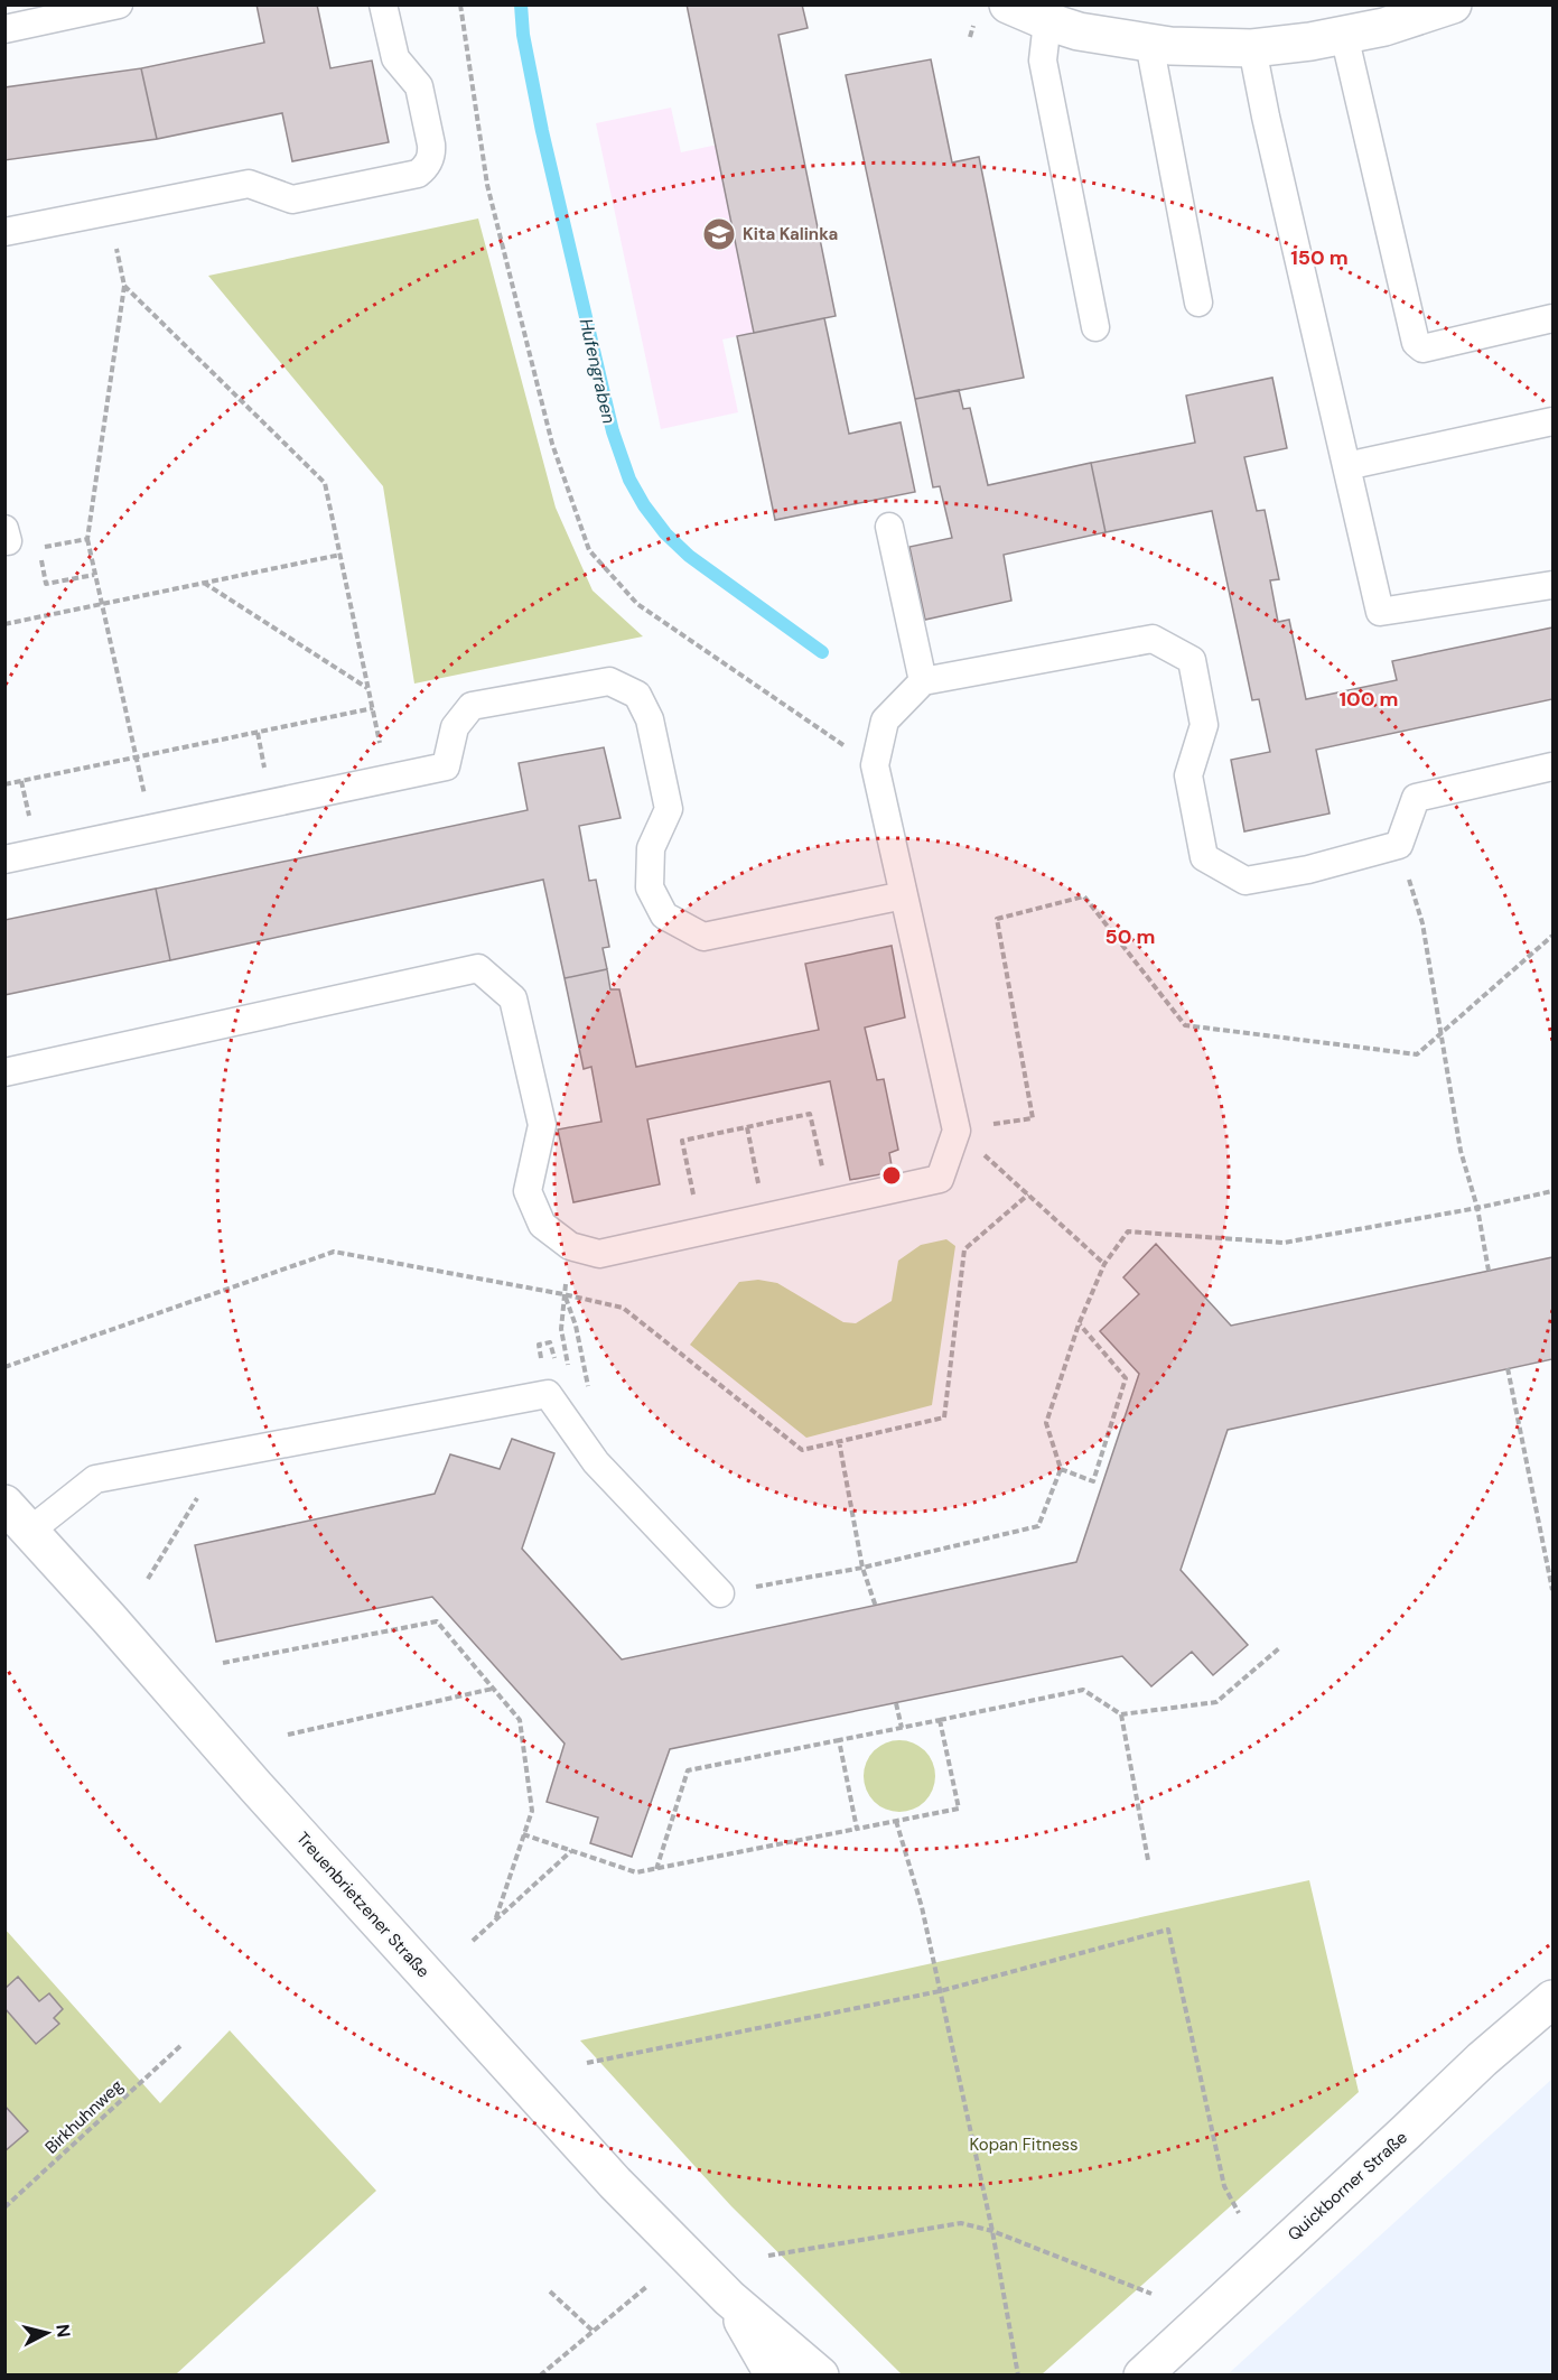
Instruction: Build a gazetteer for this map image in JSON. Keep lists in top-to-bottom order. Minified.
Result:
{"streets":{"street":["Treuenbrietzener Straße","Quickborner Straße"],"path":["Birkhuhnweg"]},"water":["Hufengraben"],"parks":["Kopan Fitness"],"places":{"school or university":["Kita Kalinka"]},"north":"right","rings":["150 m","100 m","50 m"]}
